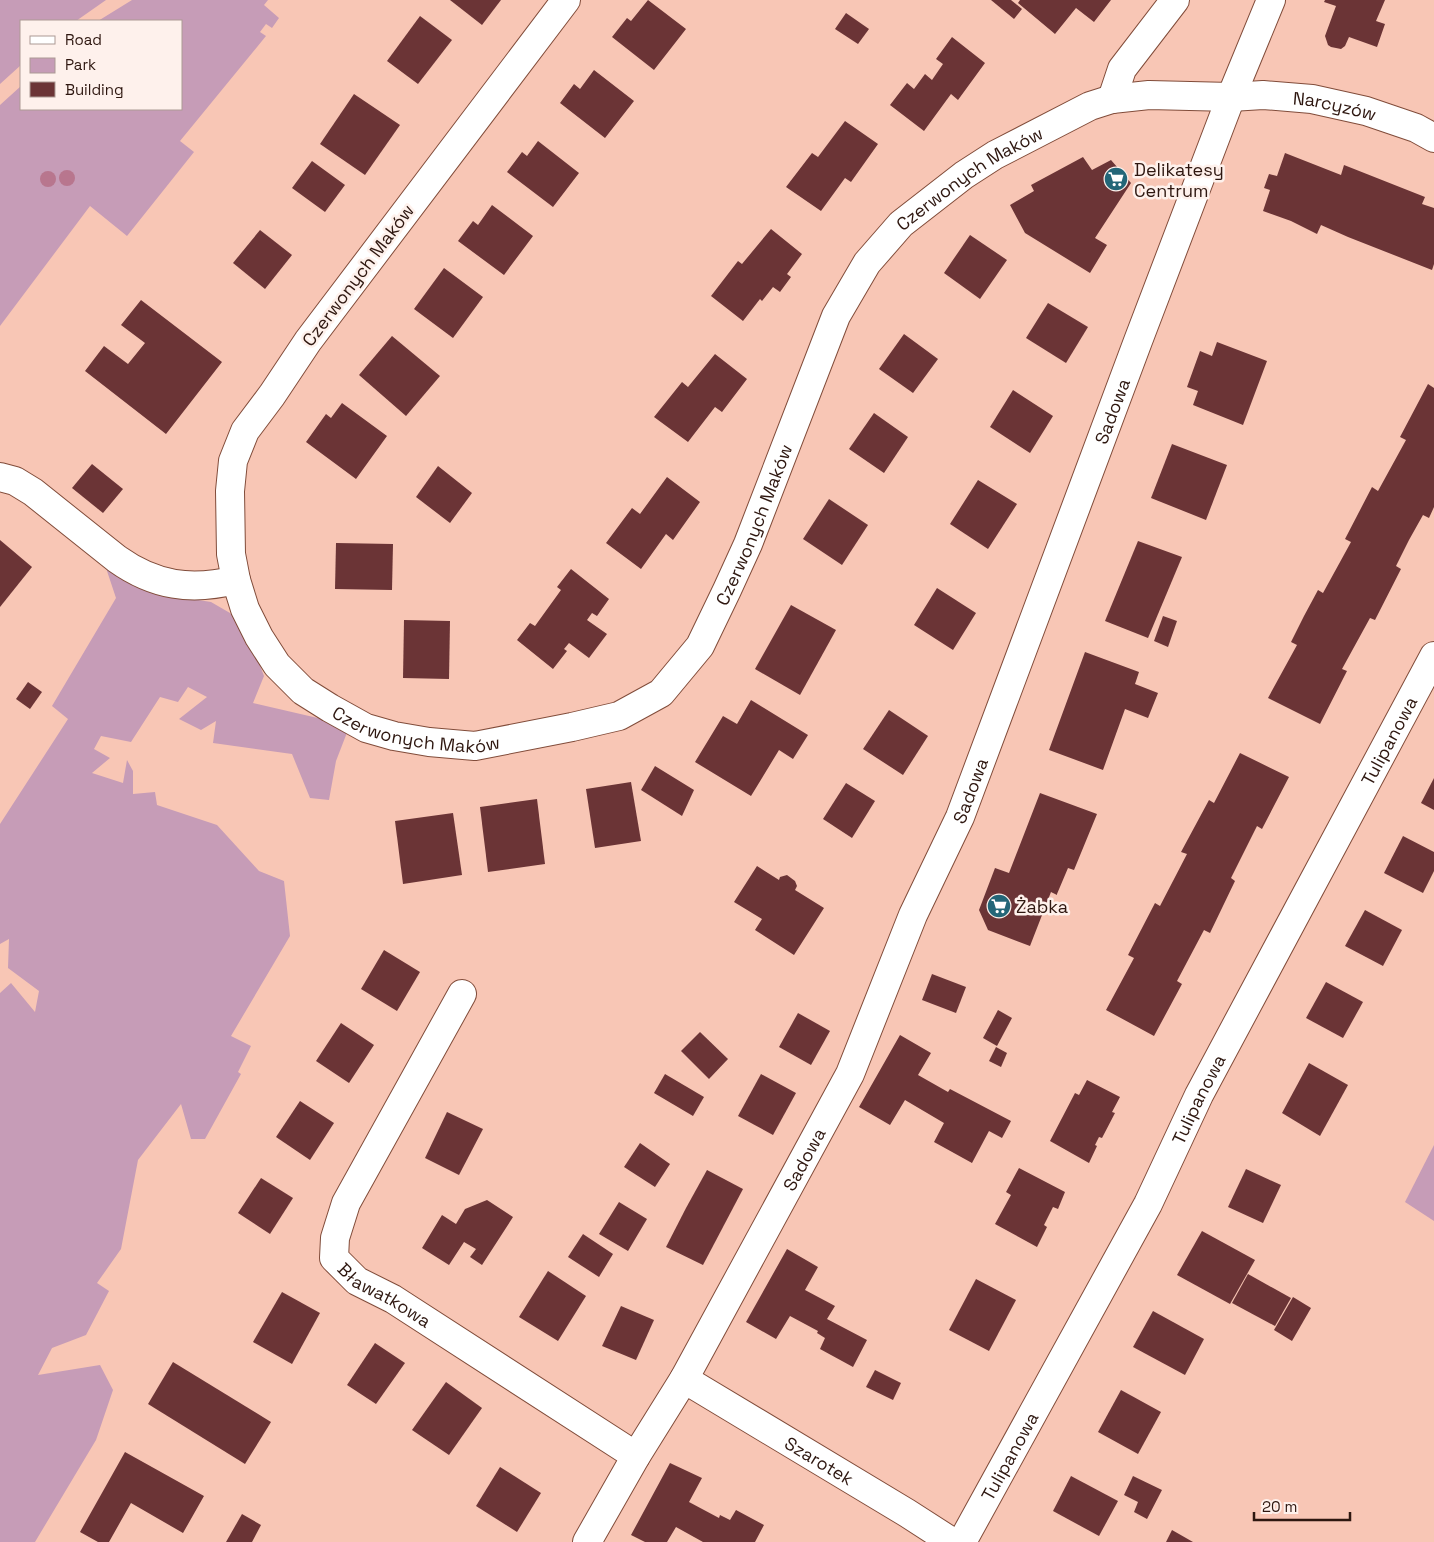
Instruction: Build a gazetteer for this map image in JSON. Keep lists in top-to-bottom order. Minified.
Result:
{"streets":{"street":["Narcyzów","Czerwonych Maków","Sadowa","Tulipanowa","Bławatkowa","Szarotek"]},"crossings":[["Narcyzów","Czerwonych Maków"],["Narcyzów","Sadowa"],["Czerwonych Maków","Sadowa"],["Sadowa","Bławatkowa"],["Sadowa","Szarotek"]],"places":{"supermarket":["Delikatesy Centrum","Żabka"]},"legend":["Road","Park","Building"],"scale_bar":"20 m"}
